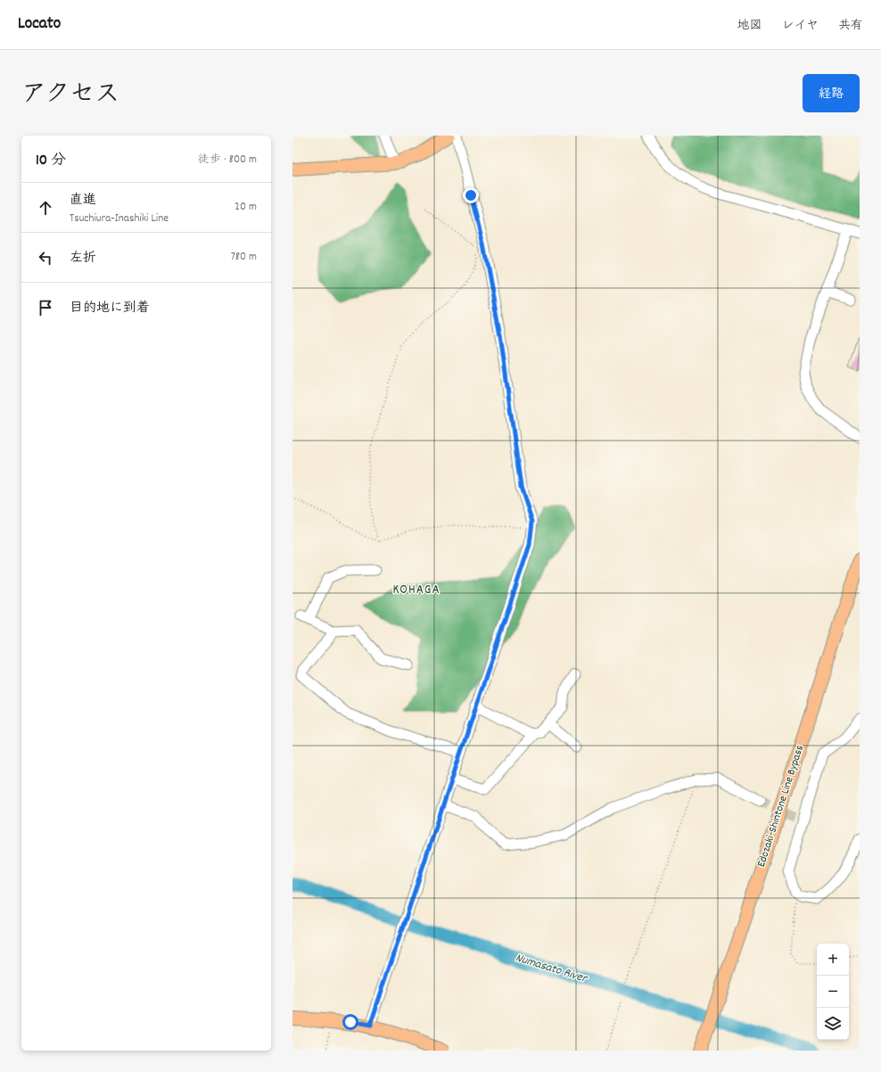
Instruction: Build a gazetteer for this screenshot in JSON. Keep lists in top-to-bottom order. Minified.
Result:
{"streets":{"main road":["Edozaki-Shintone Line Bypass"]},"districts":["KOHAGA"],"water":["Numasato River"],"page":{"header":"Locato","nav":["地図","レイヤ","共有"],"title":"アクセス","buttons":"経路","heading":["10 分","徒歩 · 800 m"],"list":[["直進","Tsuchiura-Inashiki Line","20 m"],["左折","780 m"],"目的地に到着"],"map_buttons":["+","−"]}}
